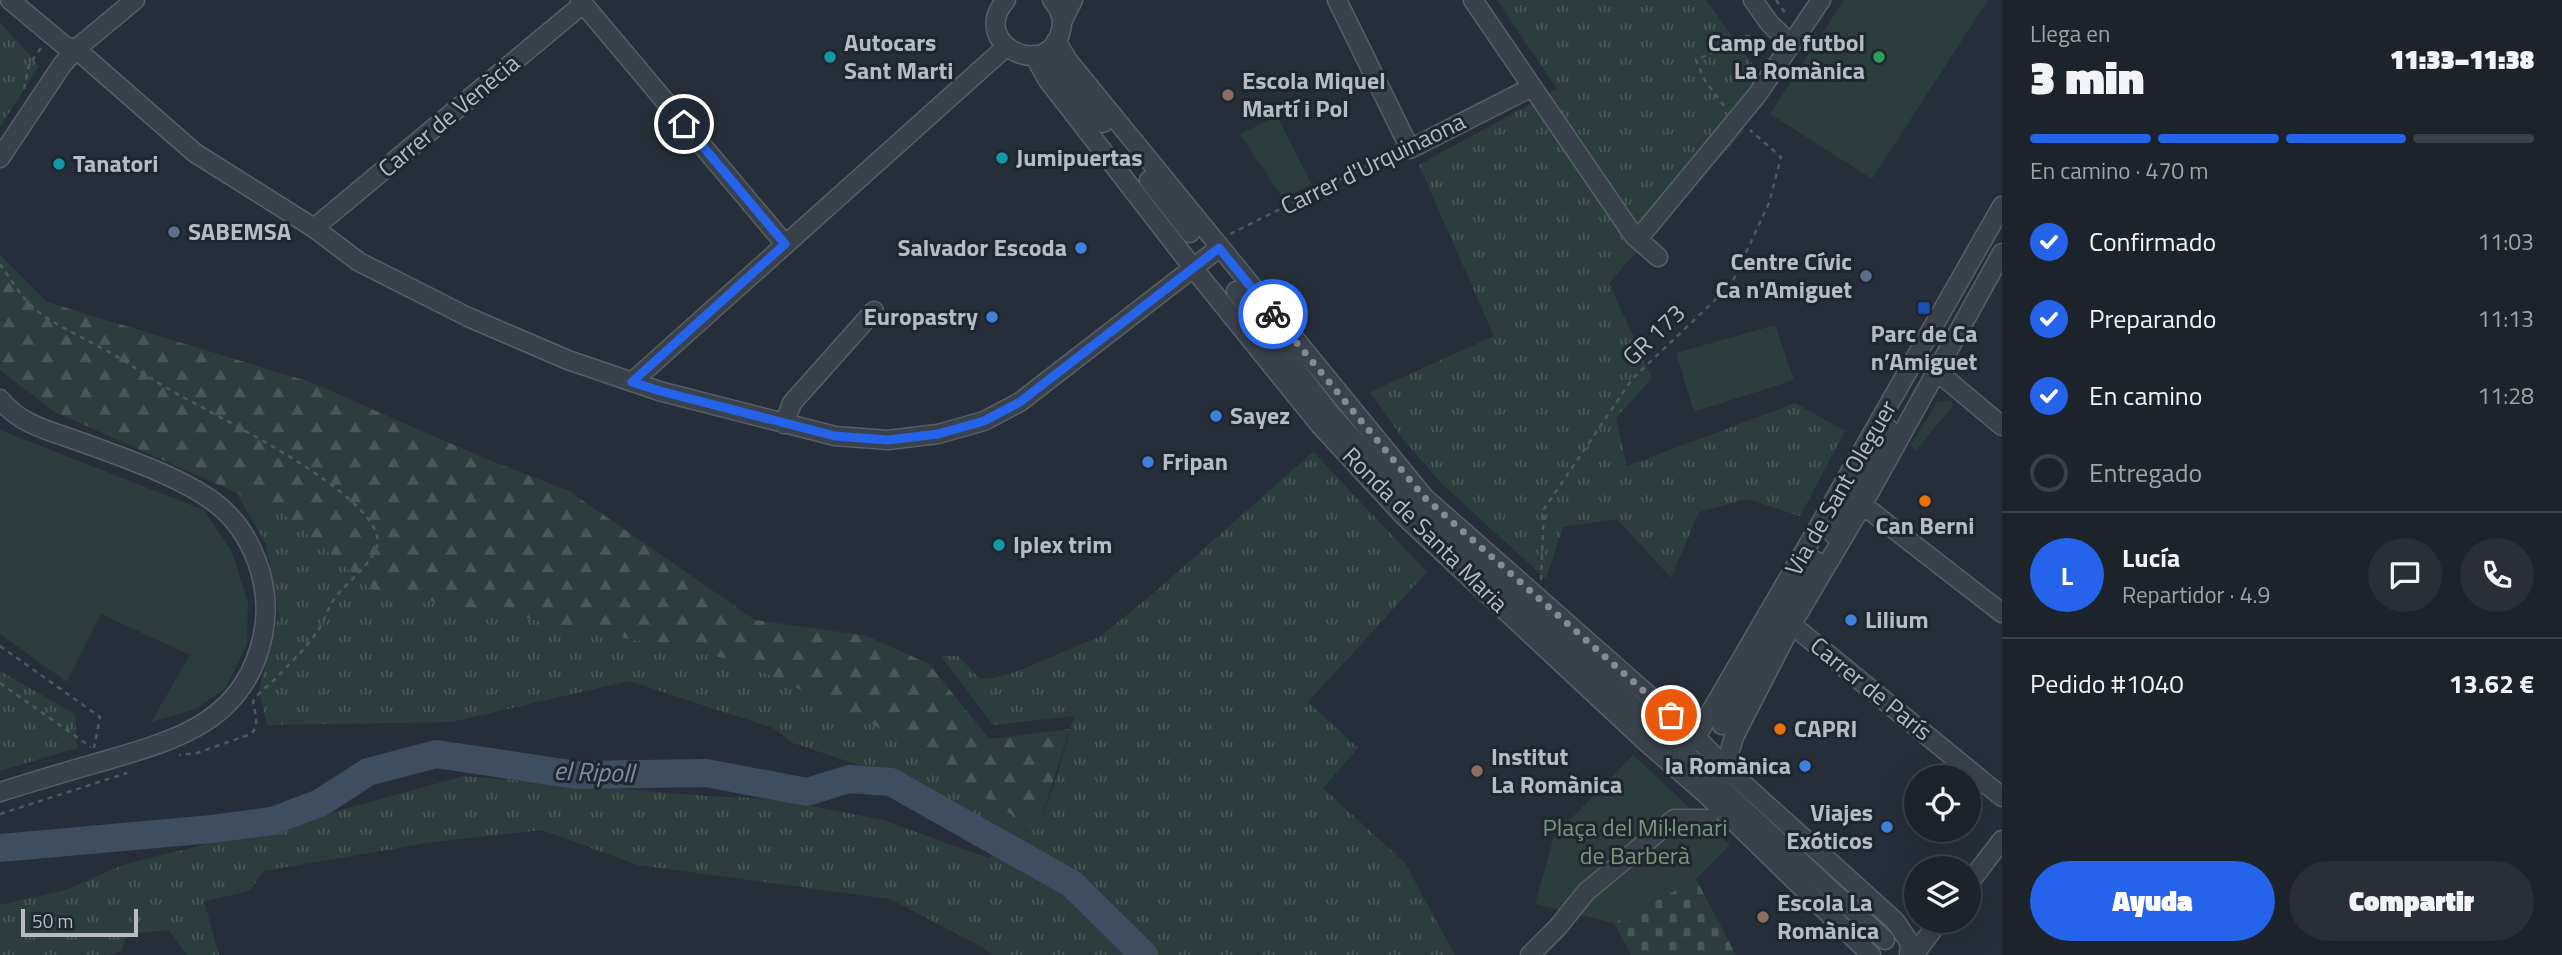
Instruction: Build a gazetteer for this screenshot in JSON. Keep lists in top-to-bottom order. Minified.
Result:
{"streets":{"street":["Carrer de Venècia","Carrer d'Urquinaona","Via de Sant Oleguer","Ronda de Santa Maria","Carrer de París"],"path":["GR 173"]},"crossings":[["Carrer d'Urquinaona","Ronda de Santa Maria"],["GR 173","Ronda de Santa Maria"],["Via de Sant Oleguer","Ronda de Santa Maria"],["Via de Sant Oleguer","Carrer de París"]],"water":["el Ripoll"],"parks":["Plaça del Mil·lenari de Barberà"],"places":{"other":["Autocars Sant Marti","Camp de futbol La Romànica","Escola Miquel Martí i Pol","Jumipuertas","Tanatori","SABEMSA","Salvador Escoda","Centre Cívic Ca n'Amiguet","Europastry","Sayez","Fripan","Can Berni","Iplex trim","Lilium","CAPRI","la Romànica","Institut La Romànica","Viajes Exóticos","Escola La Romànica"],"transit":["Parc de Ca n’Amiguet"]},"scale_bar":"50 m","page":{"heading":["3 min","Llega en","11:33–11:38"],"panel":["Lucía","Repartidor · 4.9","Pedido #1040","13.62 €"],"bar":"En camino · 470 m","list":[["Confirmado","11:03"],["Preparando","11:13"],["En camino","11:28"],"Entregado"],"round":"L","buttons":["Ayuda","Compartir"],"scale":"50 m"}}
